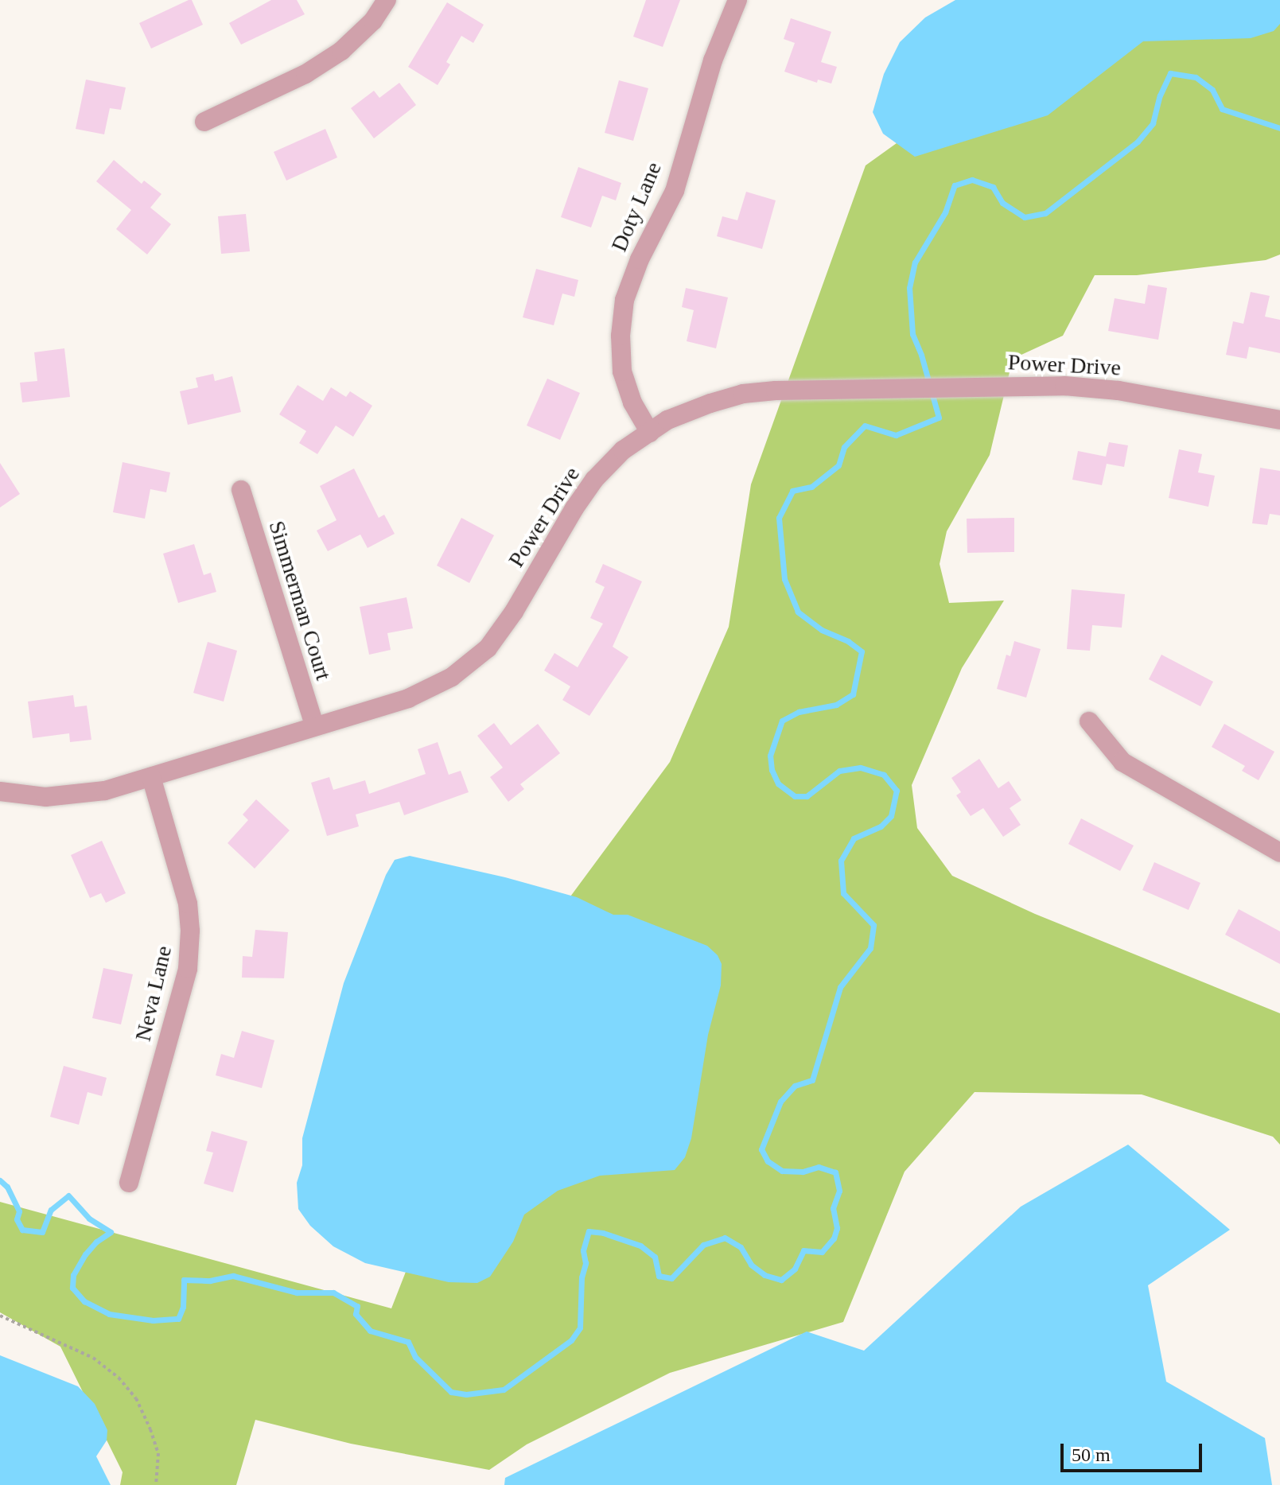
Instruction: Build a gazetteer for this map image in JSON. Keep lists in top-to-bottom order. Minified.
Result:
{"streets":{"street":["Doty Lane","Power Drive","Simmerman Court","Neva Lane"]},"crossings":[["Doty Lane","Power Drive"],["Power Drive","Simmerman Court"],["Power Drive","Neva Lane"]],"scale_bar":"50 m"}
